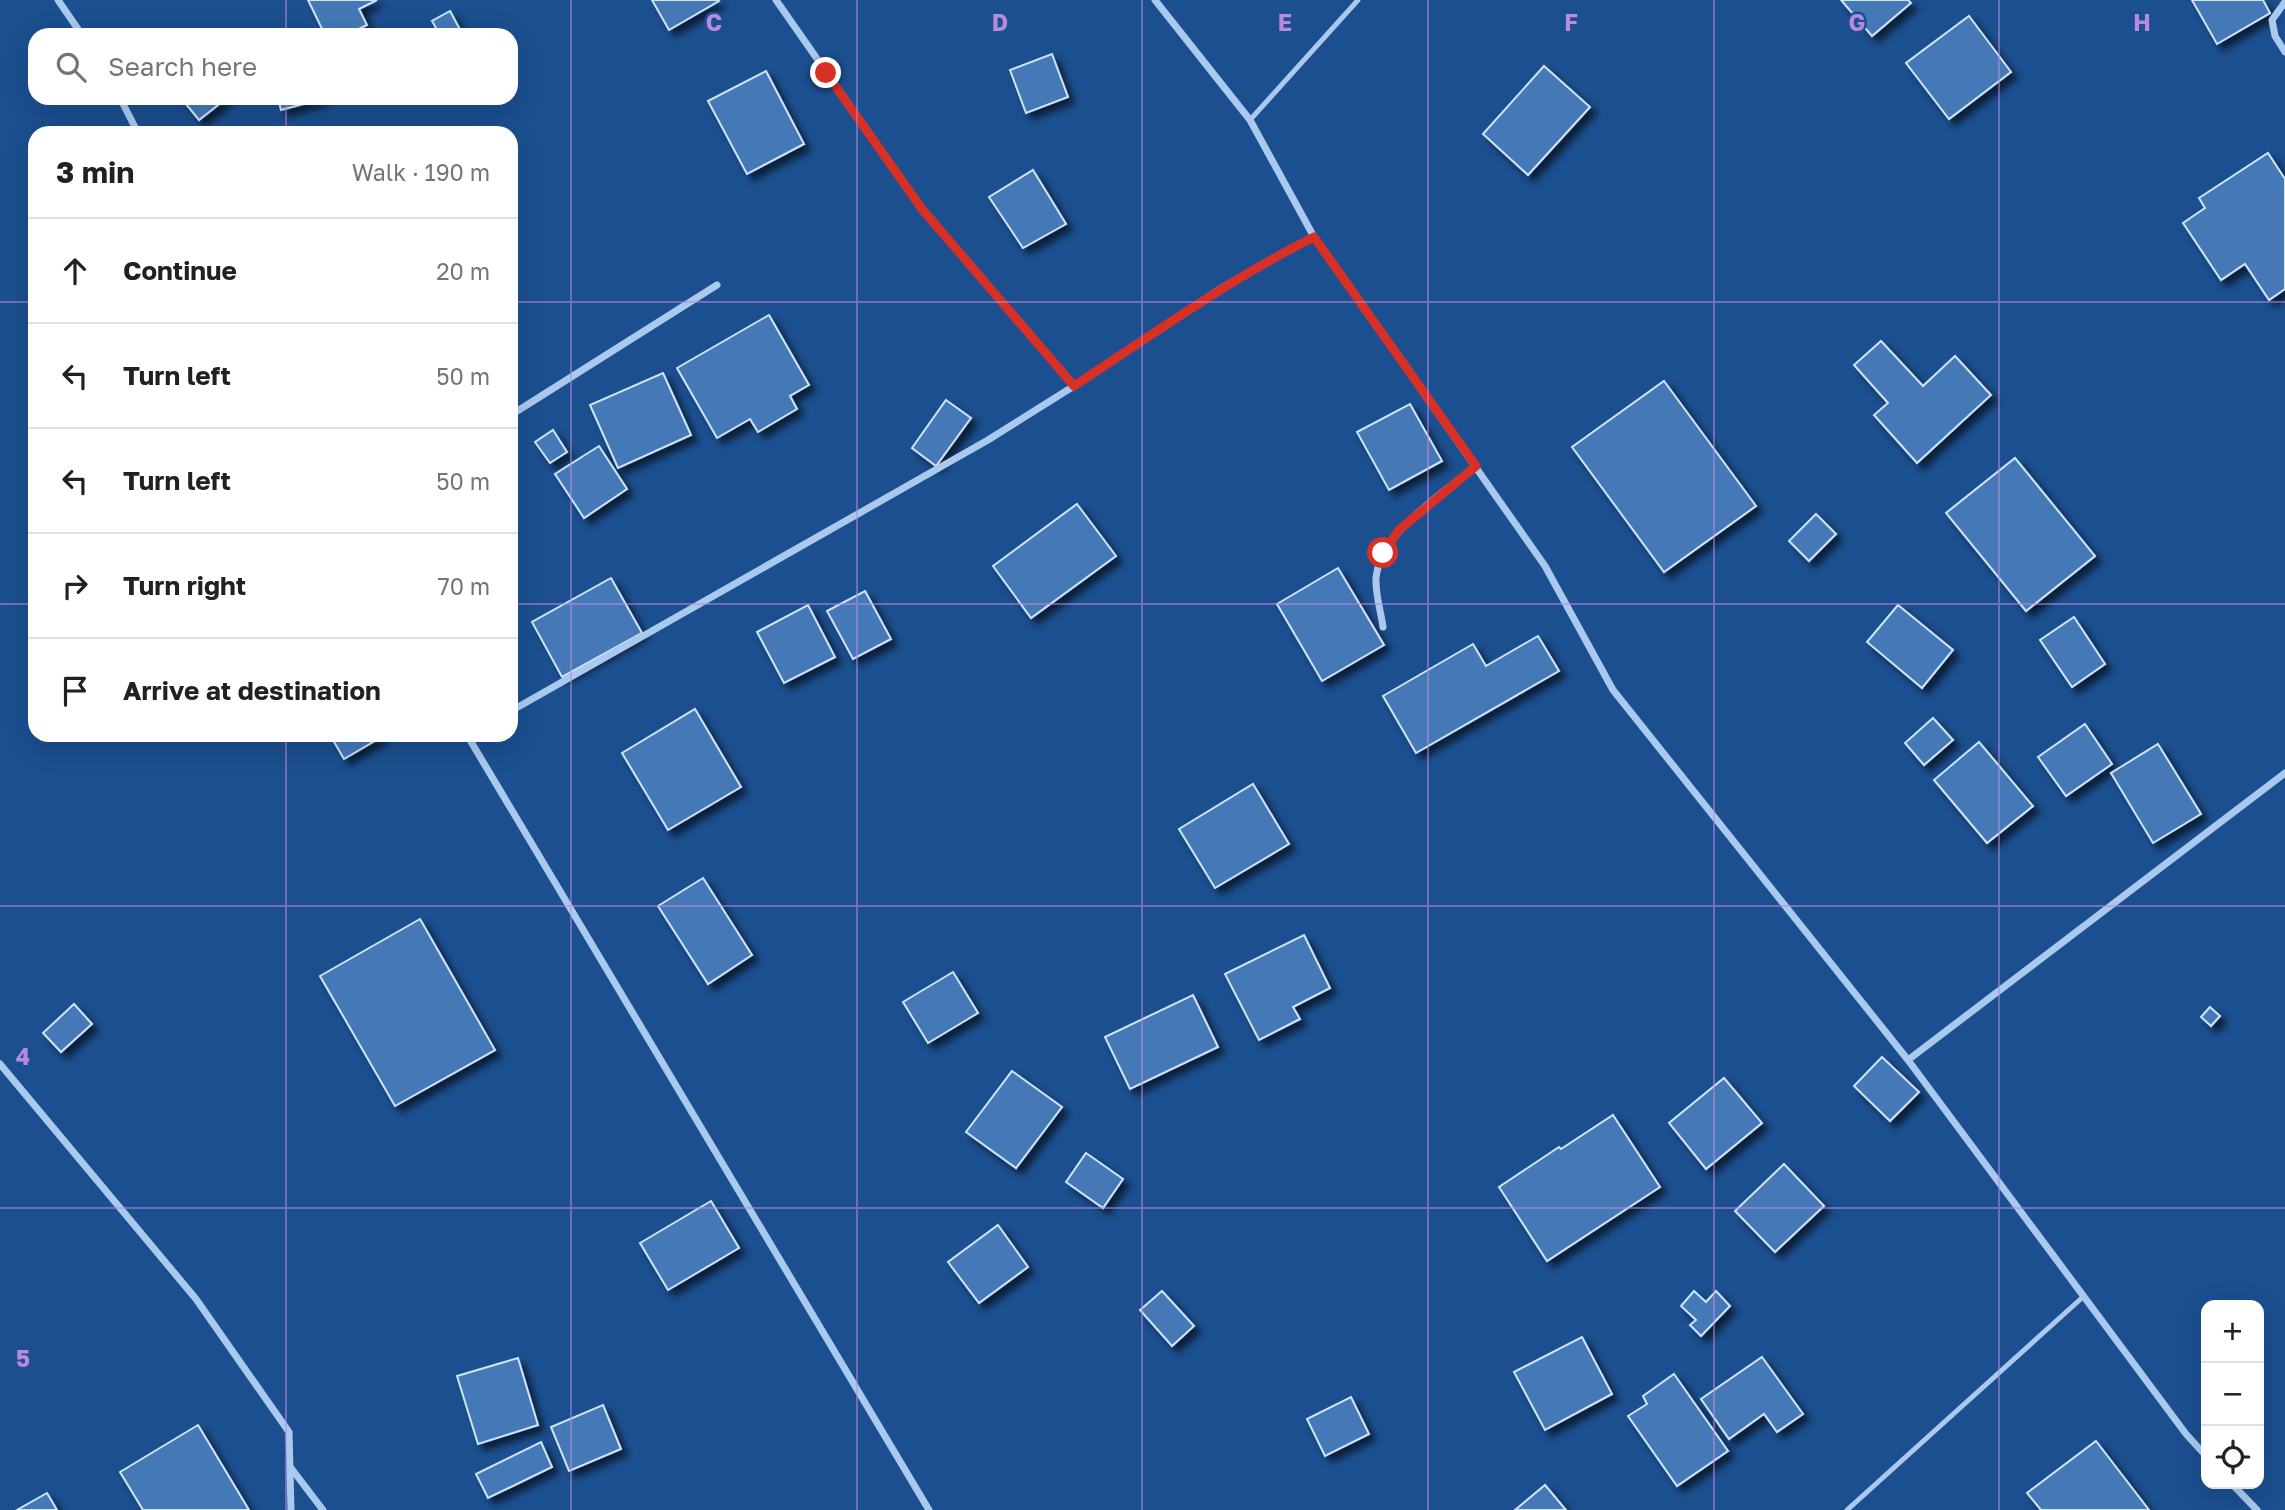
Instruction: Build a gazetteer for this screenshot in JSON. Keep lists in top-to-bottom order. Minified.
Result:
{"page":{"search":"Search here","heading":["3 min","Walk · 190 m"],"list":[["Continue","20 m"],["Turn left","50 m"],["Turn left","50 m"],["Turn right","70 m"],"Arrive at destination"],"map_buttons":["+","−"]},"grid":{"columns":["C","D","E","F","G","H"],"rows":["4","5"]}}
